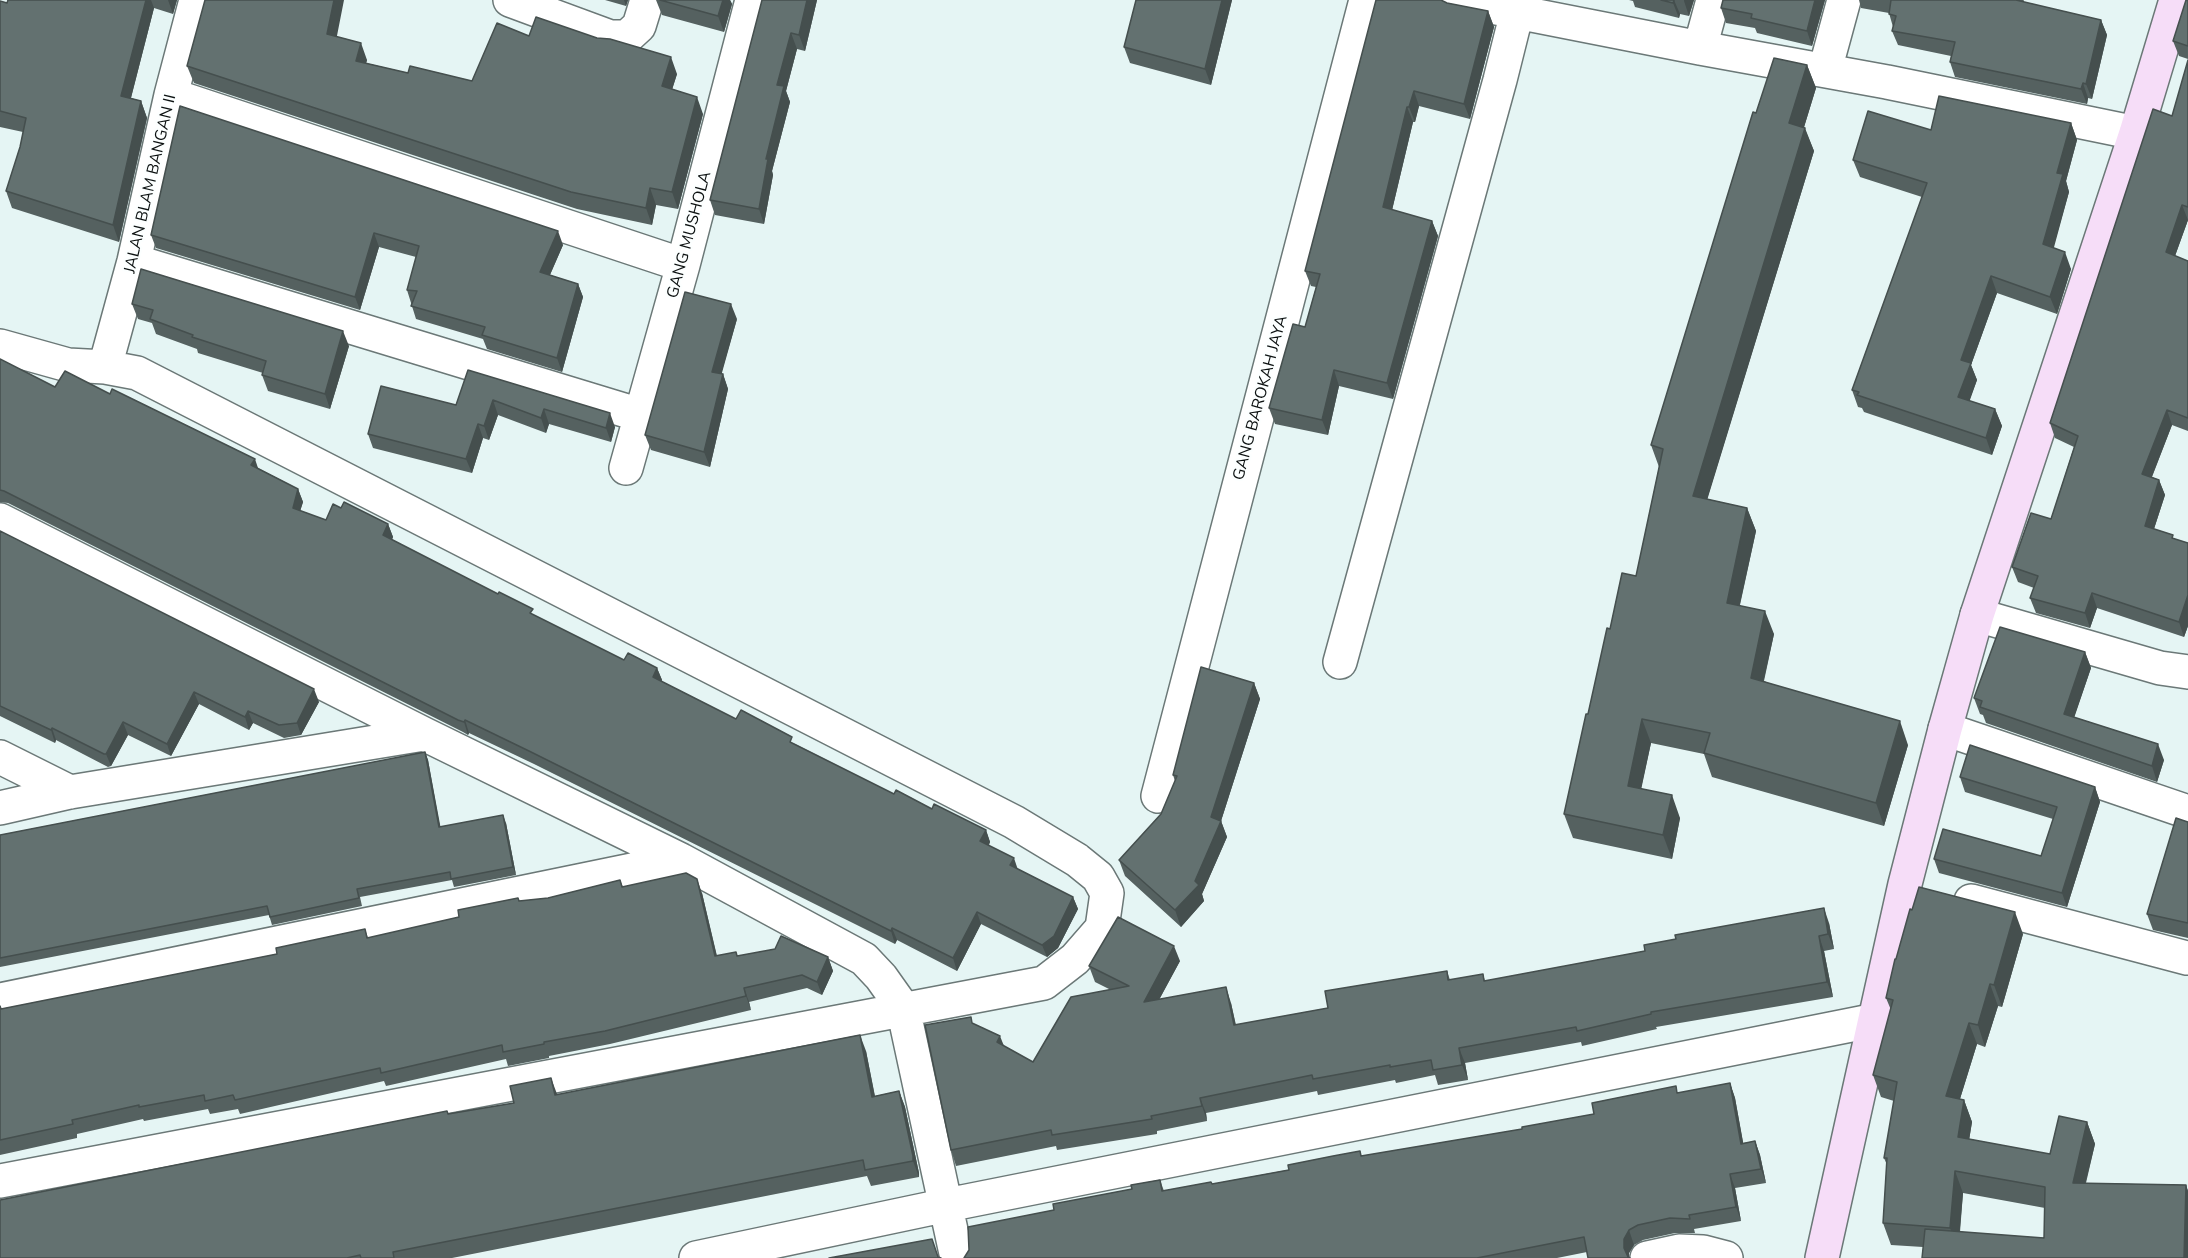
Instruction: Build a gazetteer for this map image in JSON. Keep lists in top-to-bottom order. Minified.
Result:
{"streets":{"street":["JALAN BLAM BANGAN II","GANG MUSHOLA","GANG BAROKAH JAYA"]}}
